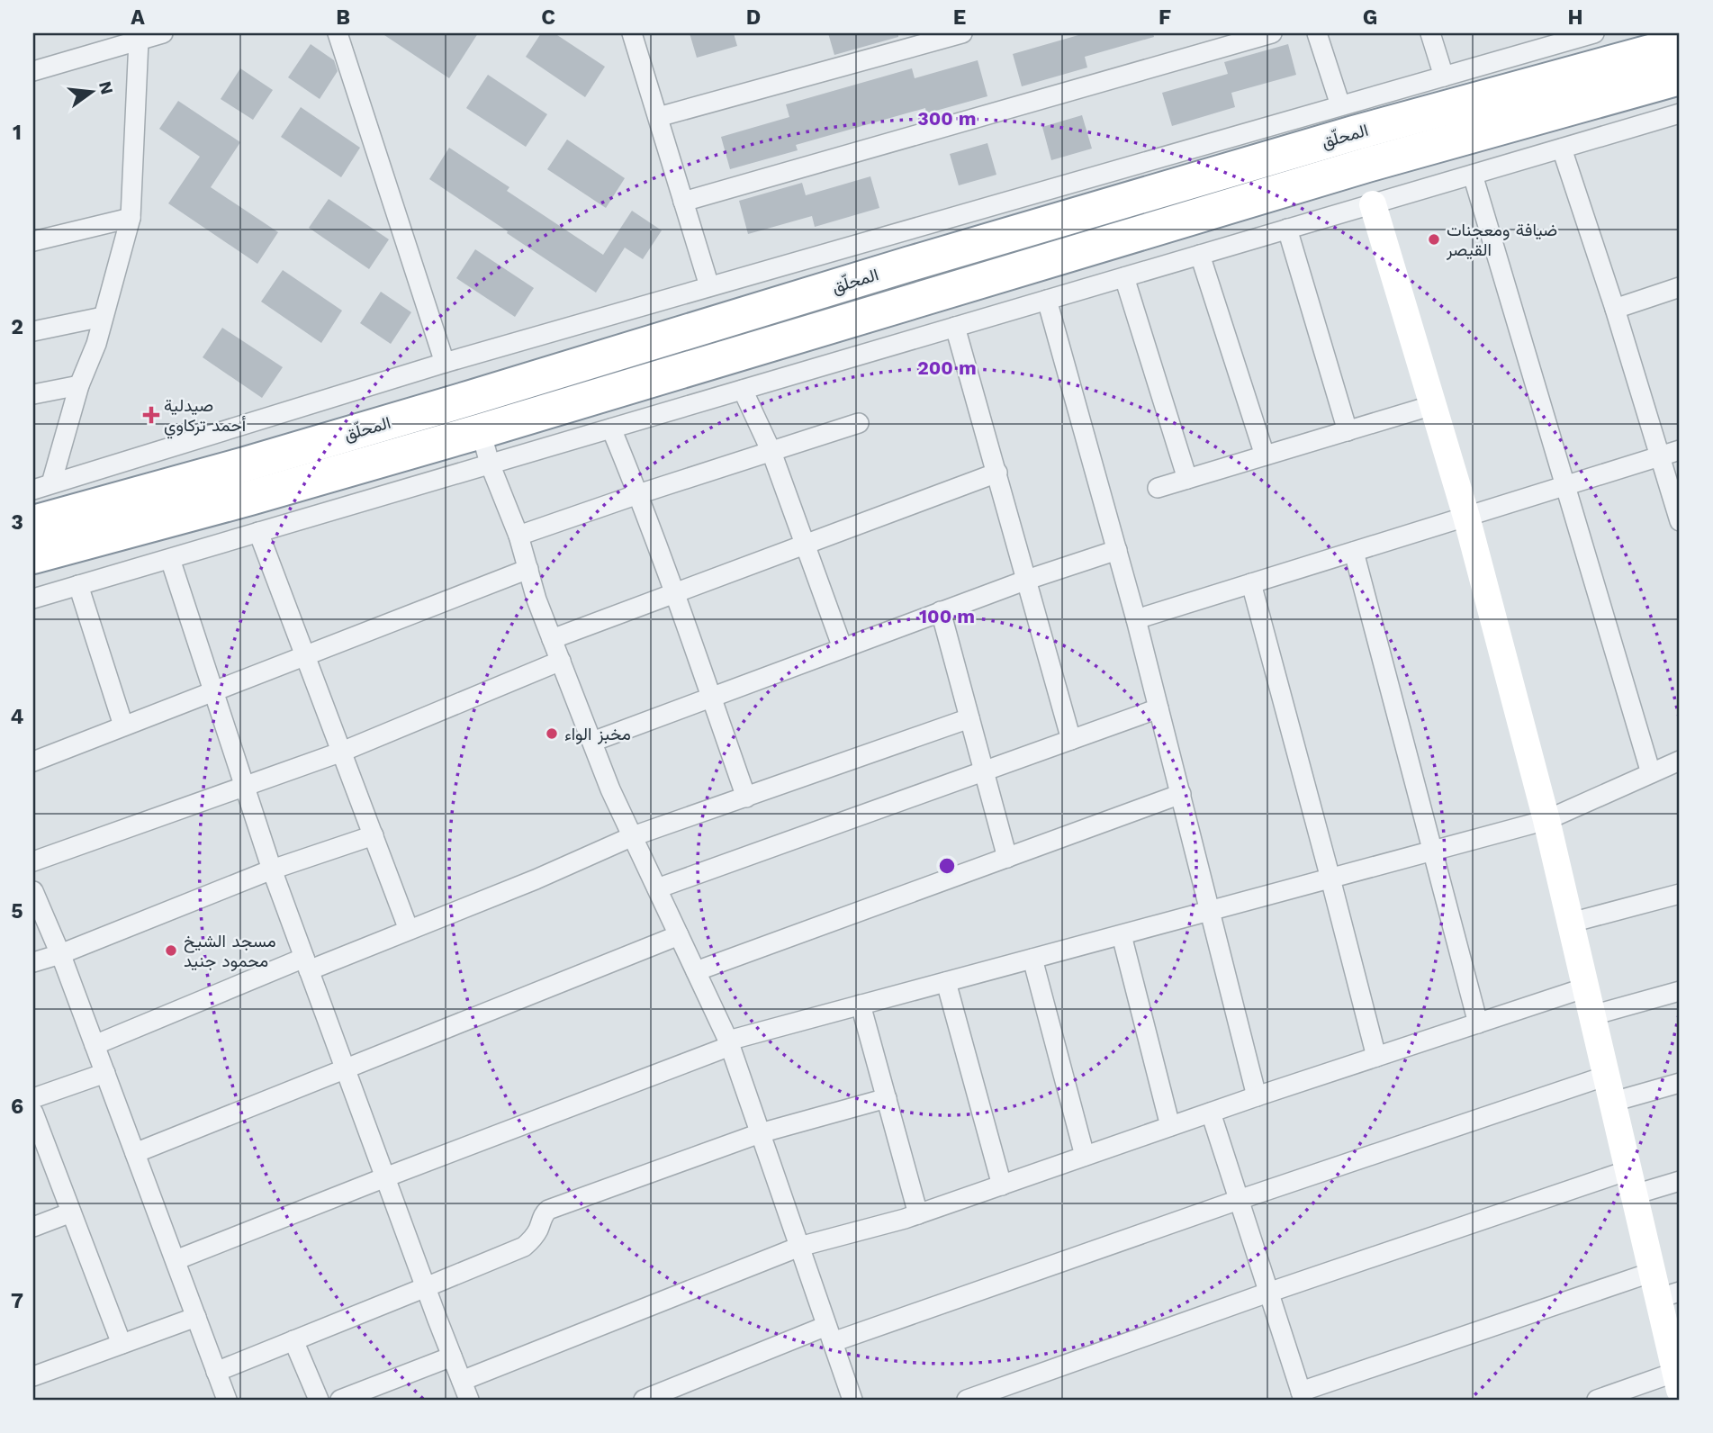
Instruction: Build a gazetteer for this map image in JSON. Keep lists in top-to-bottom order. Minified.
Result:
{"streets":{"highway":["المحلّق"]},"places":{"other":["ضيافة ومعجنات القيصر","مخبز الواء","مسجد الشيخ محمود جنيد"],"health":["صيدلية أحمد تركاوي"]},"north":"right","grid":{"columns":["A","B","C","D","E","F","G","H"],"rows":["1","2","3","4","5","6","7"]},"rings":["300 m","200 m","100 m"]}
